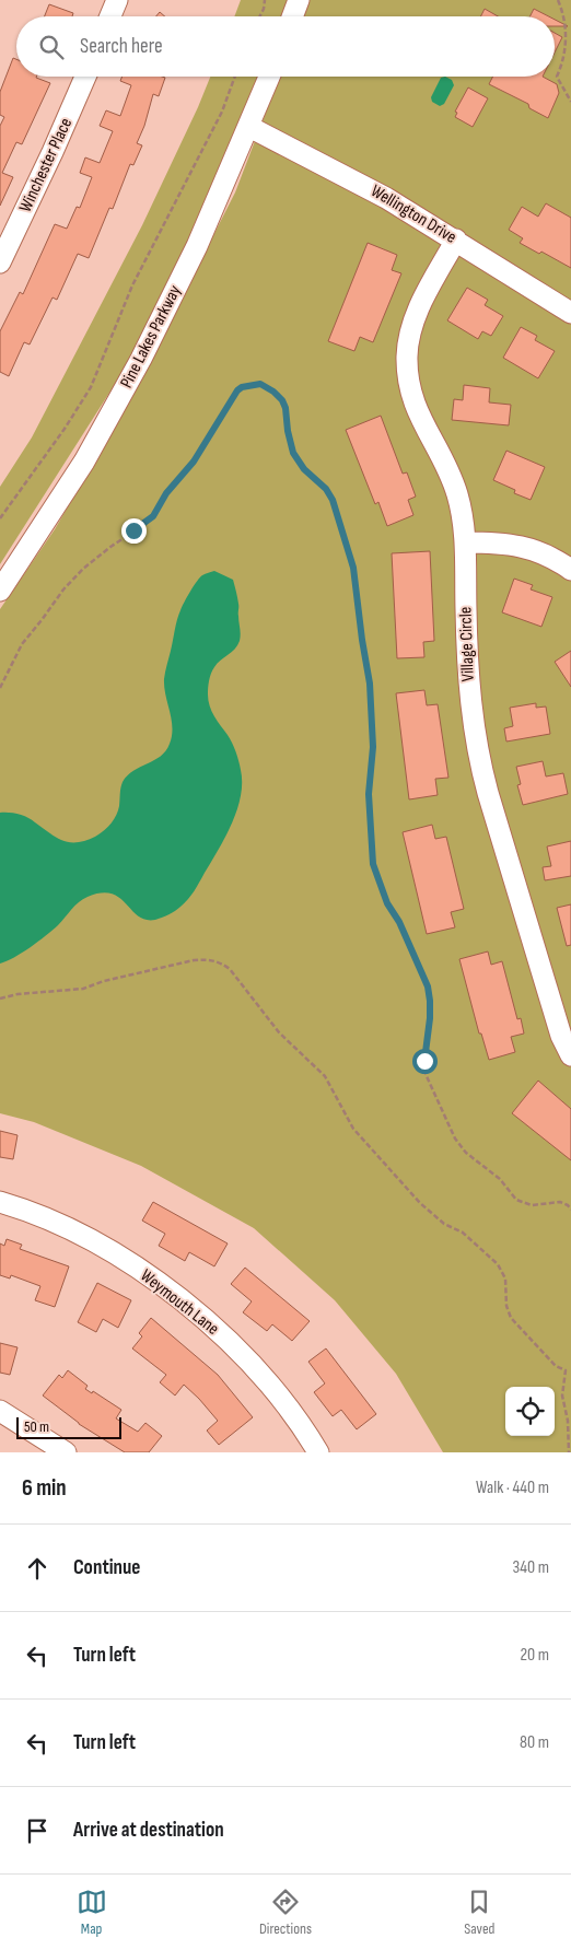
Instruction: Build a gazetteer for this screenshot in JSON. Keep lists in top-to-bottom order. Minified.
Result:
{"streets":{"street":["Winchester Place","Wellington Drive","Pine Lakes Parkway","Village Circle","Weymouth Lane"]},"crossings":[["Wellington Drive","Pine Lakes Parkway"],["Wellington Drive","Village Circle"]],"scale_bar":"50 m","page":{"search":"Search here","scale":"50 m","heading":["6 min","Walk · 440 m"],"list":[["Continue","340 m"],["Turn left","20 m"],["Turn left","80 m"],"Arrive at destination"],"nav":["Map","Directions","Saved"]}}
